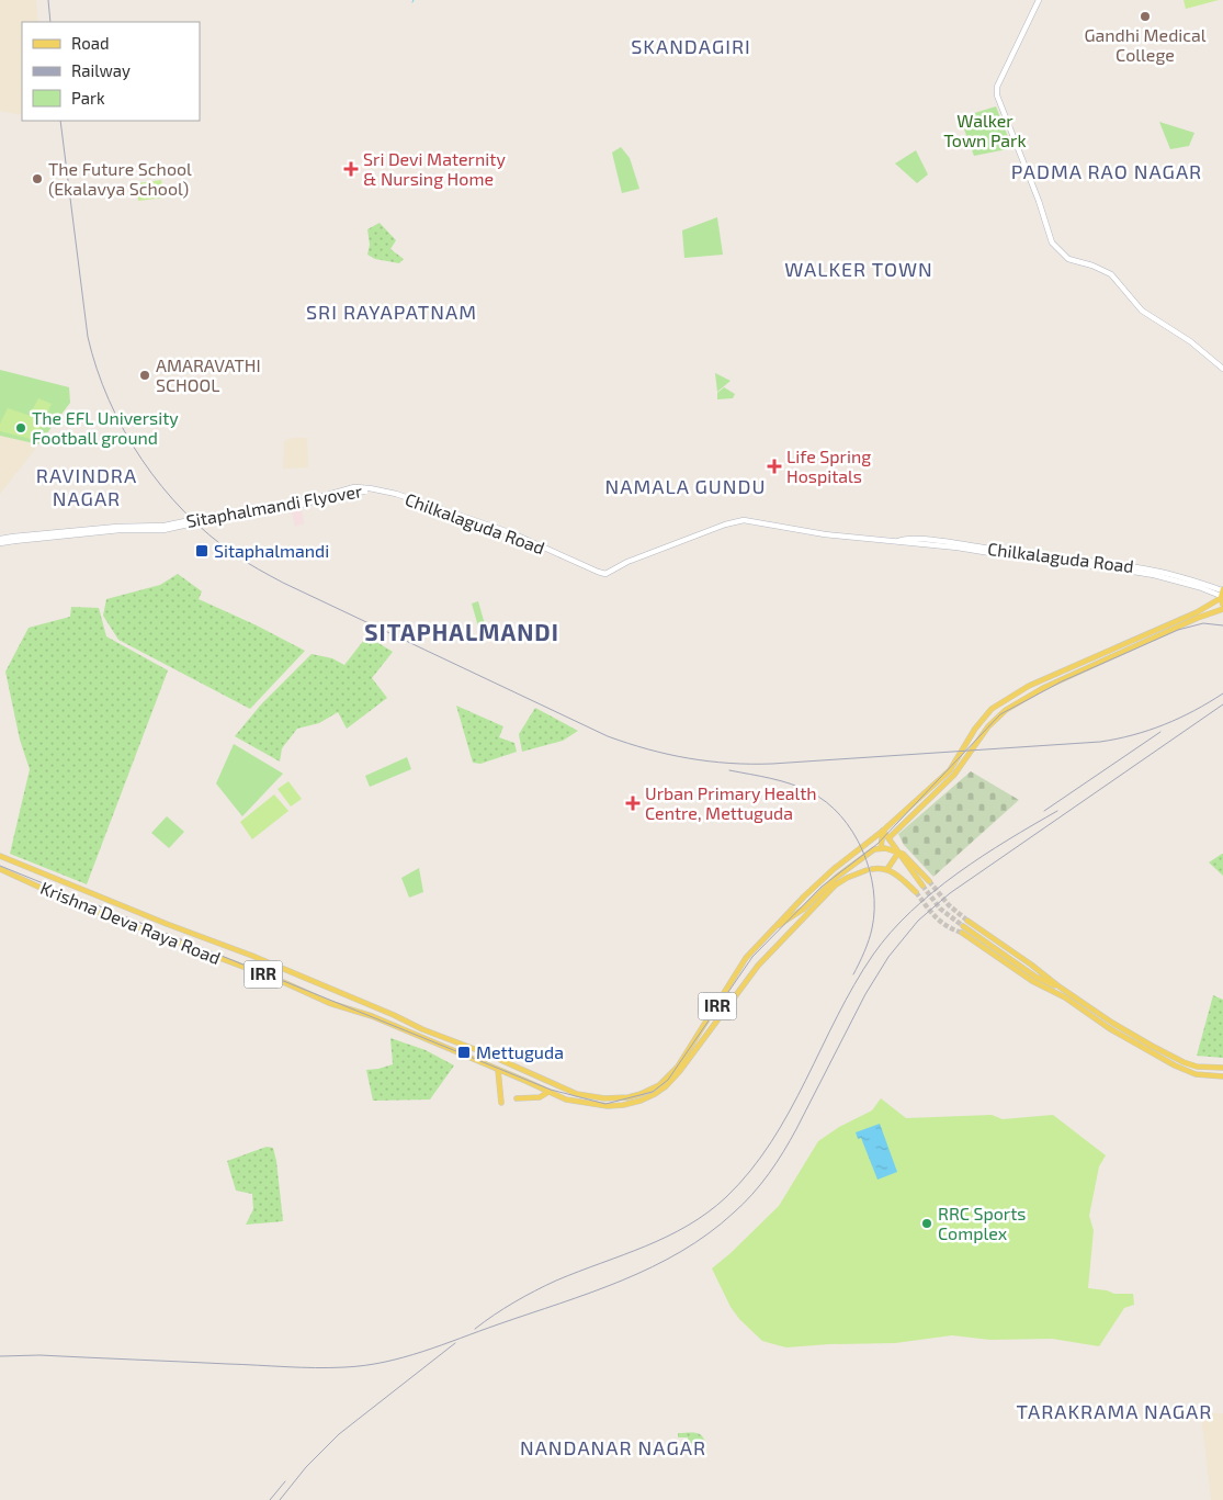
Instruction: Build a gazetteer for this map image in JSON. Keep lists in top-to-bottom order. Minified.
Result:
{"streets":{"main road":["Sitaphalmandi Flyover","Chilkalaguda Road","Krishna Deva Raya Road","IRR"]},"crossings":[["Sitaphalmandi Flyover","Chilkalaguda Road"],["Chilkalaguda Road","Krishna Deva Raya Road"]],"districts":["SKANDAGIRI","PADMA RAO NAGAR","WALKER TOWN","SRI RAYAPATNAM","RAVINDRA NAGAR","NAMALA GUNDU","SITAPHALMANDI","TARAKRAMA NAGAR","NANDANAR NAGAR"],"parks":["Walker Town Park"],"places":{"other":["Gandhi Medical College","The Future School (Ekalavya School)","AMARAVATHI SCHOOL","The EFL University Football ground","RRC Sports Complex"],"health":["Sri Devi Maternity & Nursing Home","Life Spring Hospitals","Urban Primary Health Centre, Mettuguda"],"transit":["Sitaphalmandi","Mettuguda"]},"legend":["Road","Railway","Park"]}
